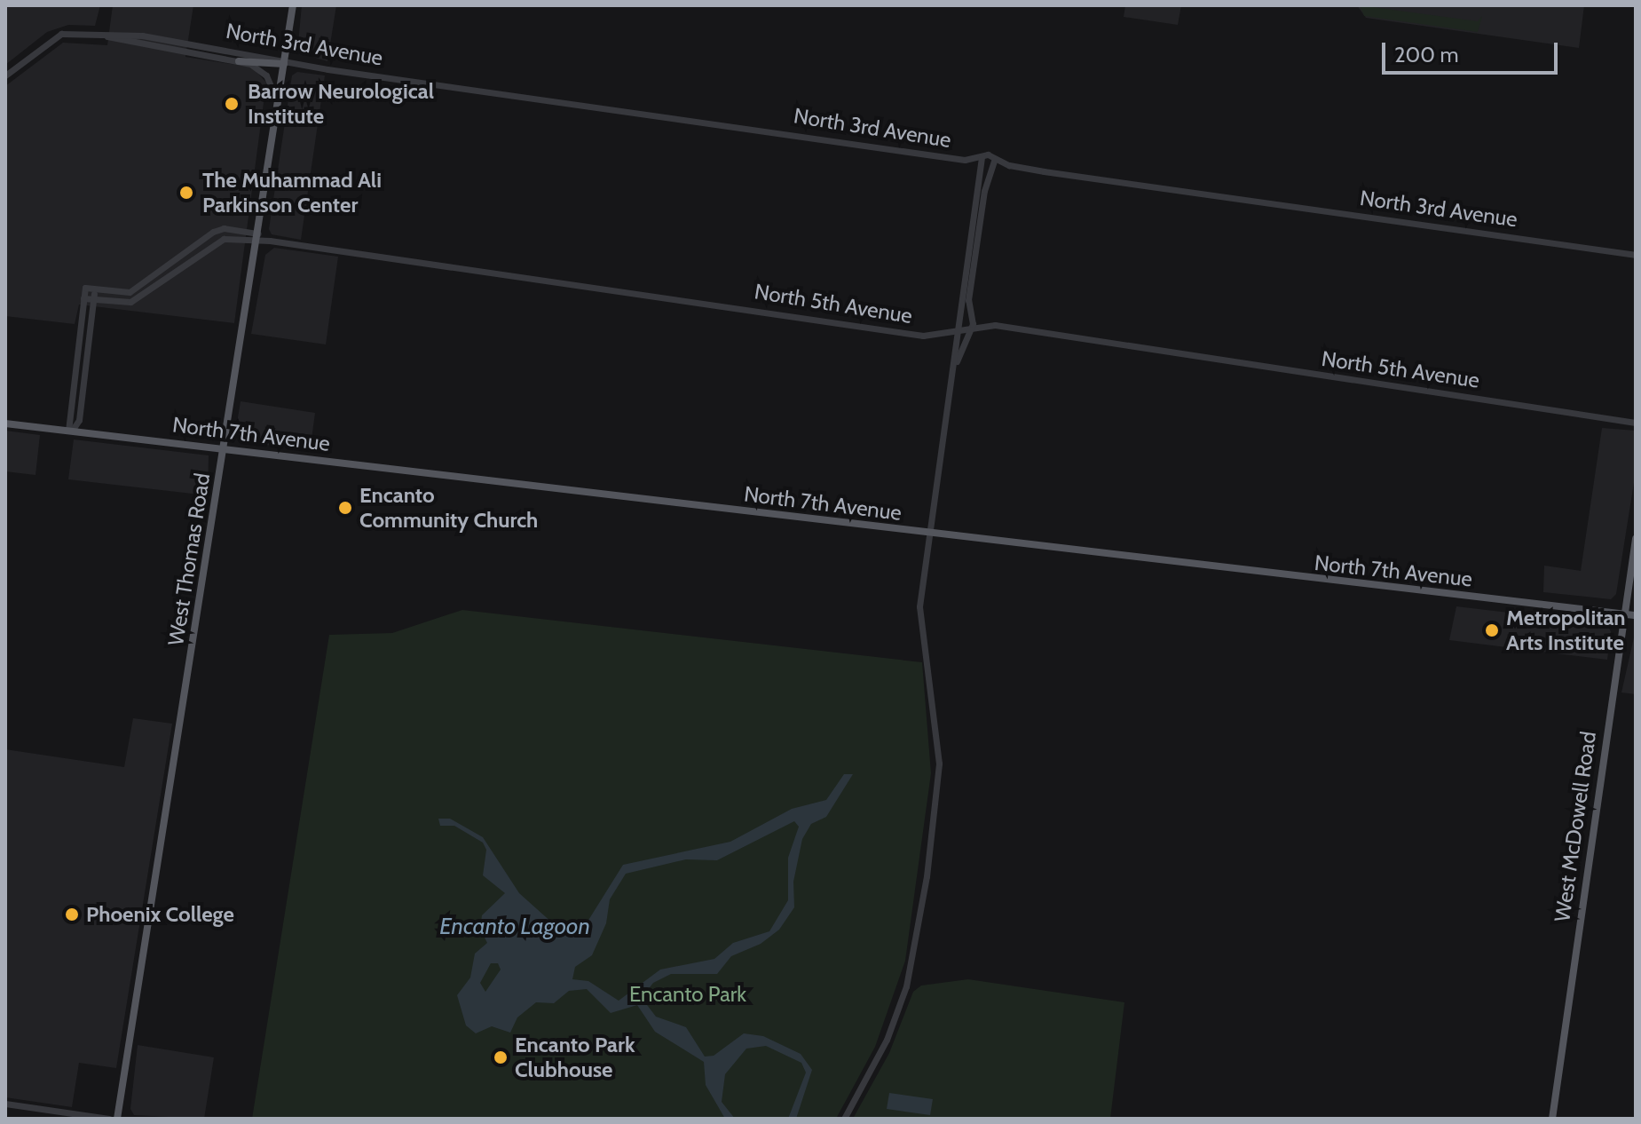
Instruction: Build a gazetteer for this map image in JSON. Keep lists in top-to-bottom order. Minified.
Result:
{"streets":{"main road":["North 7th Avenue","West Thomas Road","West McDowell Road"],"street":["North 3rd Avenue","North 5th Avenue"]},"crossings":[["North 3rd Avenue","West Thomas Road"],["North 5th Avenue","West Thomas Road"],["North 7th Avenue","West Thomas Road"],["North 7th Avenue","West McDowell Road"]],"water":["Encanto Lagoon"],"parks":["Encanto Park"],"places":["Barrow Neurological Institute","The Muhammad Ali Parkinson Center","Encanto Community Church","Metropolitan Arts Institute","Phoenix College","Encanto Park Clubhouse"],"scale_bar":"200 m"}
